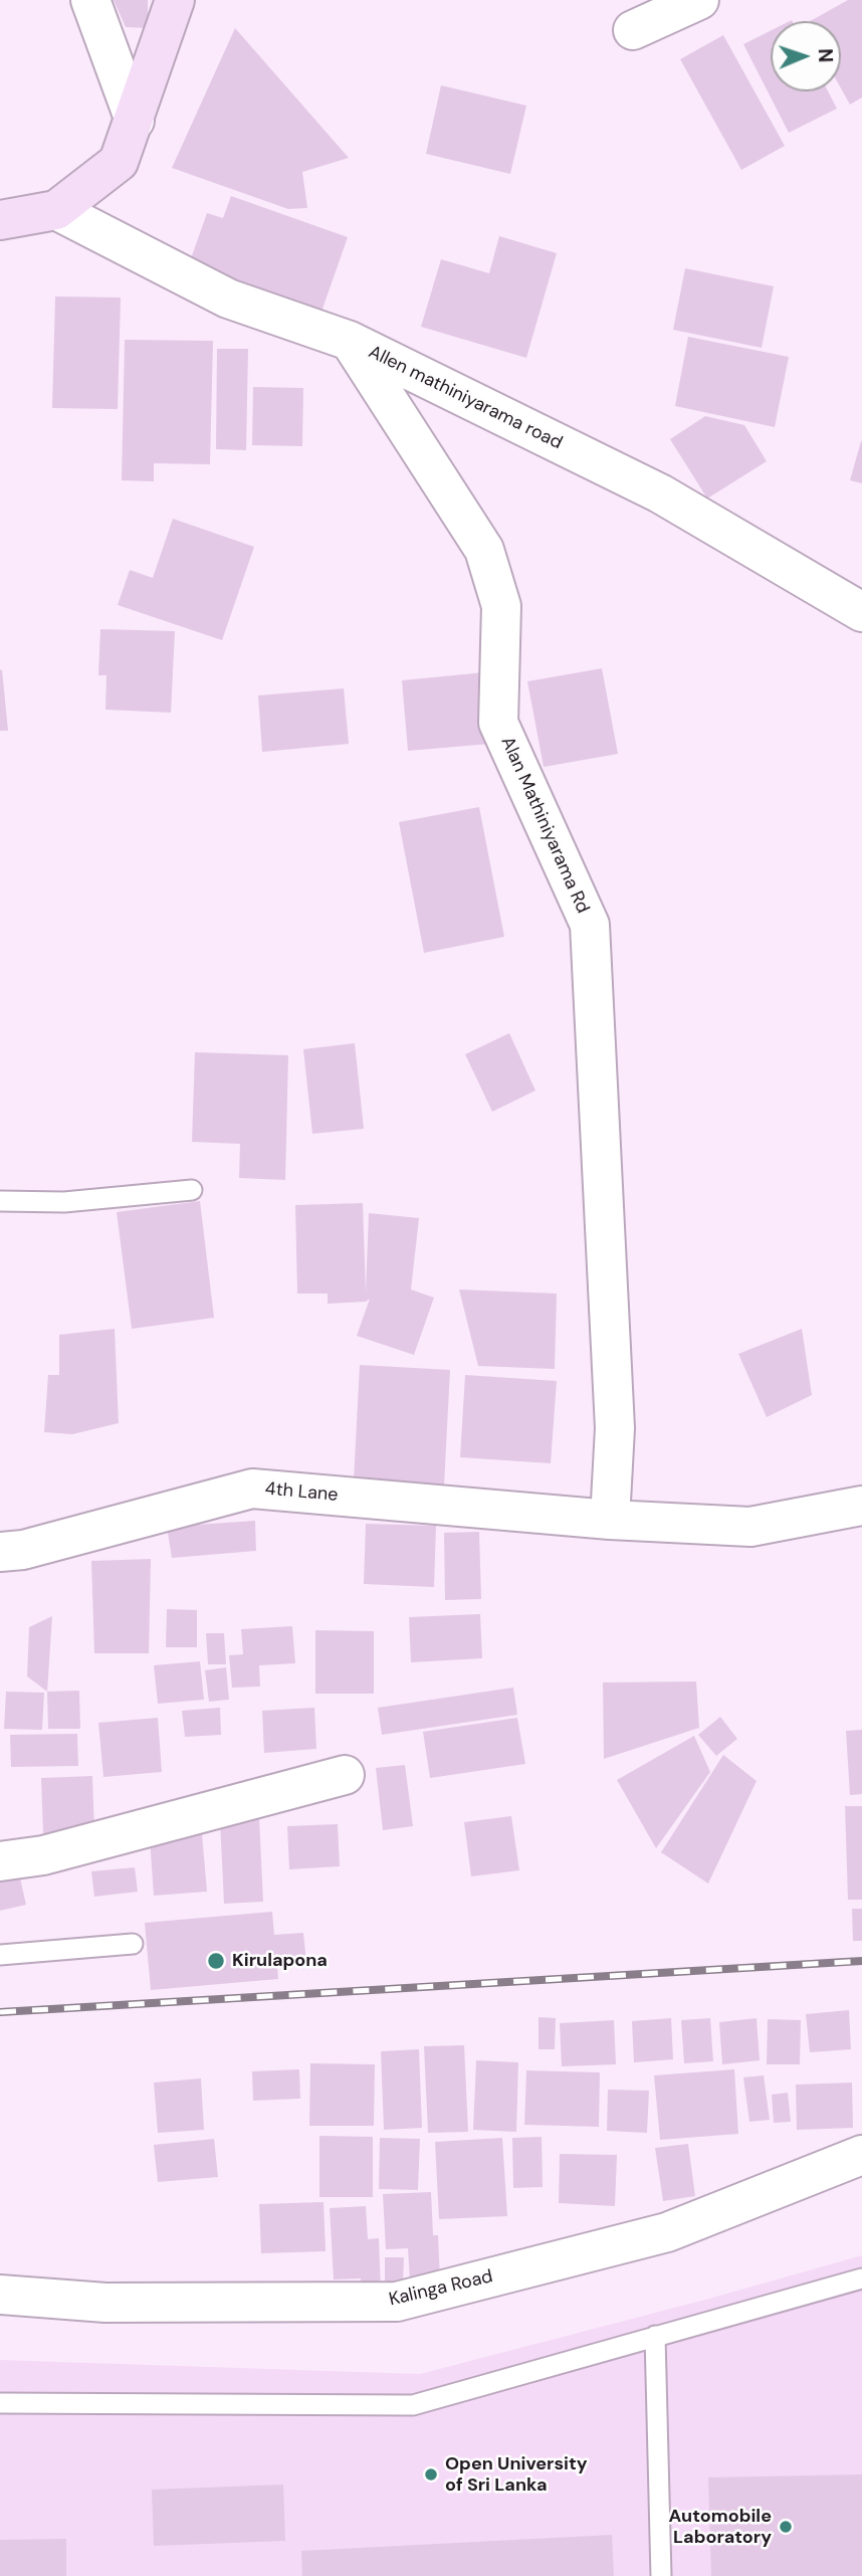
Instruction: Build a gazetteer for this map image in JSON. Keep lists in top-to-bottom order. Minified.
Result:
{"streets":{"street":["Allen mathiniyarama road","Alan Mathiniyarama Rd","4th Lane","Kalinga Road"]},"crossings":[["Allen mathiniyarama road","Alan Mathiniyarama Rd"],["Alan Mathiniyarama Rd","4th Lane"]],"places":["Kirulapona","Open University of Sri Lanka","Automobile Laboratory"],"north":"right"}
